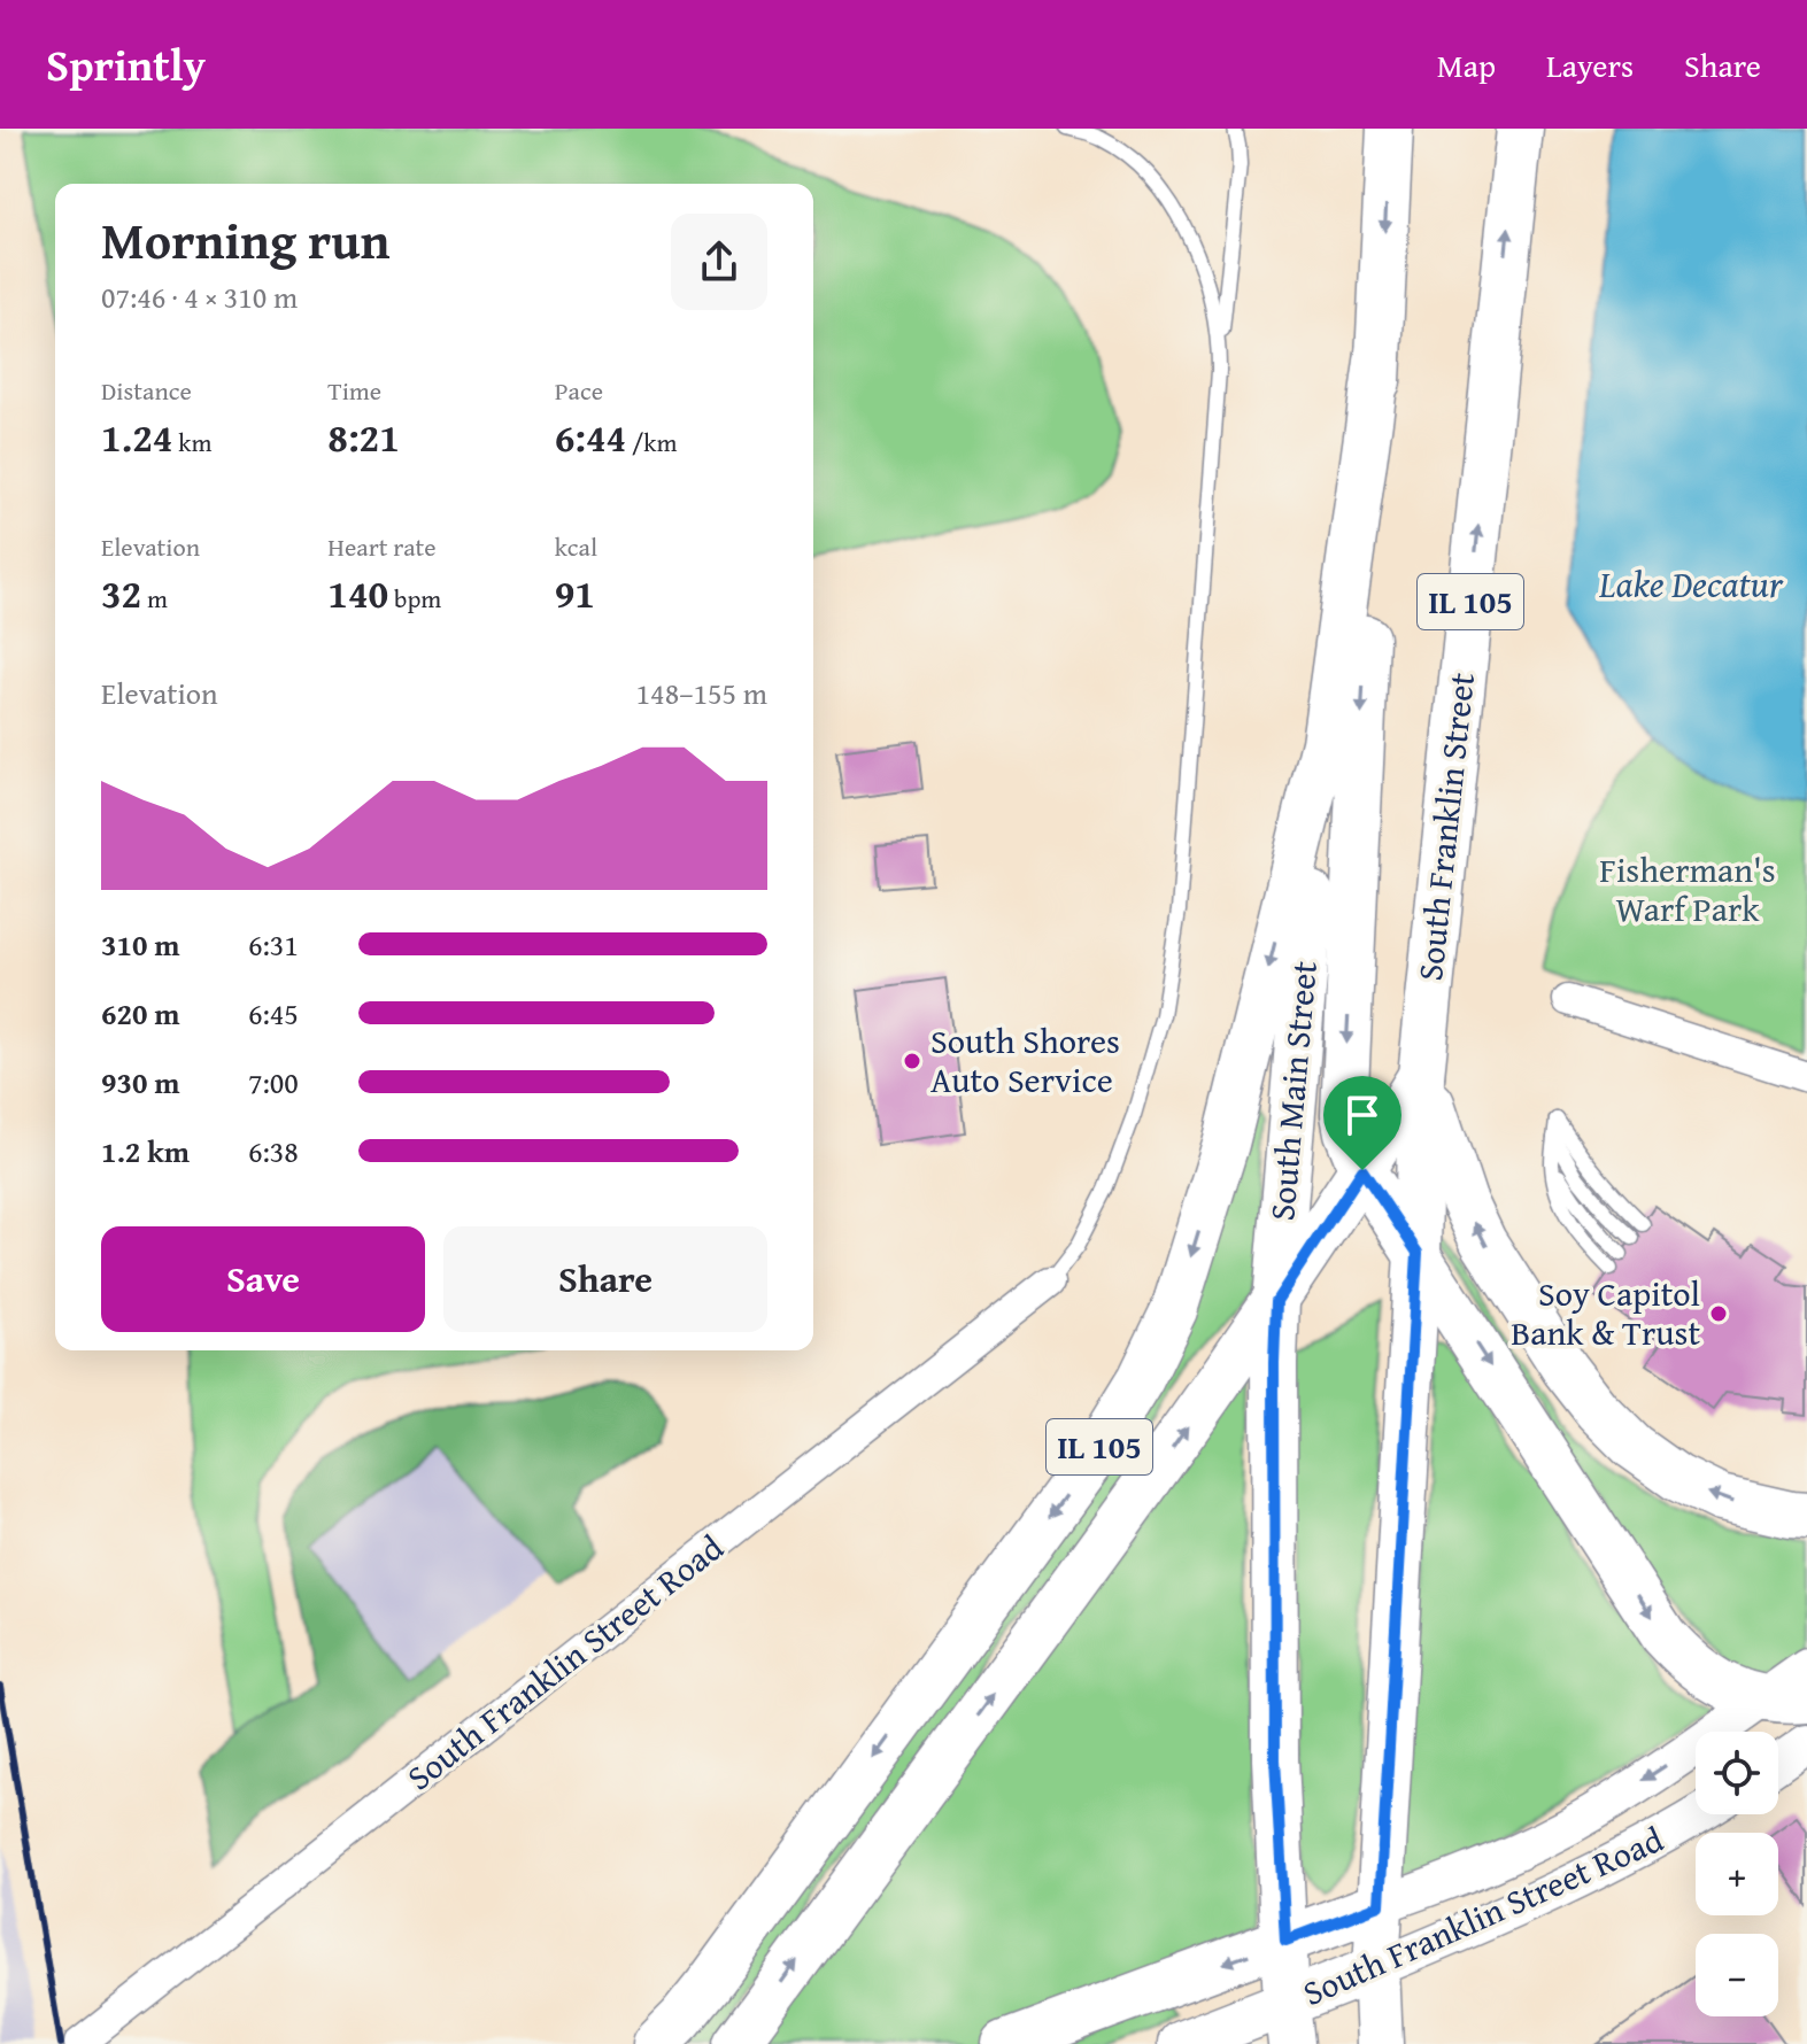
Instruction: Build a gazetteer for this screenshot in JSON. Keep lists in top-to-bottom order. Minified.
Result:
{"streets":{"main road":["IL 105","South Franklin Street","South Main Street","South Franklin Street Road"]},"crossings":[["IL 105","South Franklin Street"],["IL 105","South Main Street"],["South Main Street","South Franklin Street Road"]],"water":["Lake Decatur"],"parks":["Fisherman's Warf Park"],"places":["South Shores Auto Service","Soy Capitol Bank & Trust"],"page":{"header":"Sprintly","nav":["Map","Layers","Share"],"heading":["Morning run","07:46 · 4 × 310 m"],"stats":[["Distance","1.24 km"],["Time","8:21"],["Pace","6:44 /km"],["Elevation","32 m"],["Heart rate","140 bpm"],["kcal","91"]],"chart":["Elevation","148–155 m"],"list":[{"name":"310 m","note":"6:31"},{"name":"620 m","note":"6:45"},{"name":"930 m","note":"7:00"},{"name":"1.2 km","note":"6:38"}],"buttons":["Save","Share"],"map_buttons":["+","−"]}}
